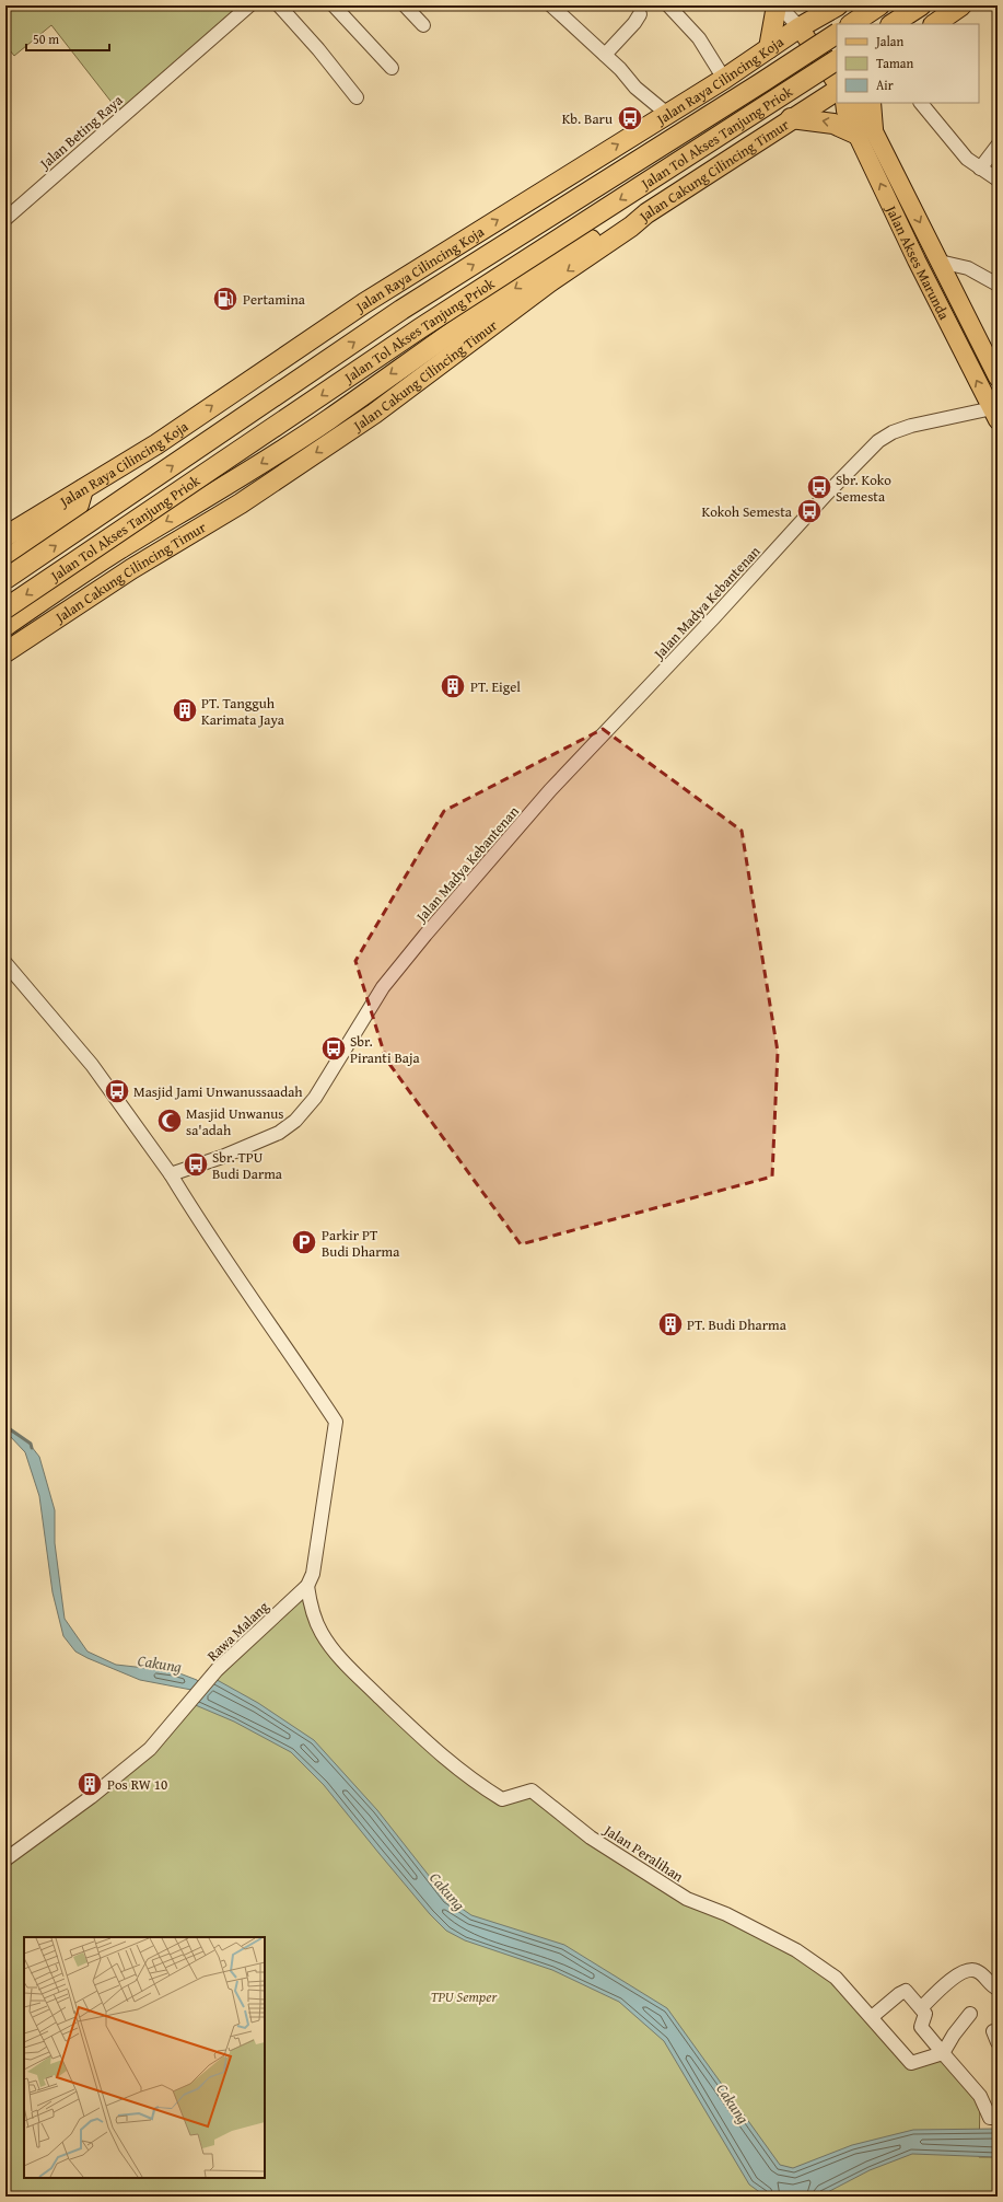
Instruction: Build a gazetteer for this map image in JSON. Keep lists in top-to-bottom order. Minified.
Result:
{"streets":{"highway":["Jalan Raya Cilincing Koja","Jalan Tol Akses Tanjung Priok","Jalan Cakung Cilincing Timur"],"main road":["Jalan Akses Marunda"],"street":["Jalan Beting Raya","Jalan Madya Kebantenan","Rawa Malang","Jalan Peralihan"]},"crossings":[["Jalan Akses Marunda","Jalan Madya Kebantenan"],["Jalan Madya Kebantenan","Rawa Malang"],["Rawa Malang","Jalan Peralihan"]],"water":["Cakung"],"parks":["TPU Semper"],"places":{"bus stop":["Kb. Baru","Sbr. Koko Semesta","Kokoh Semesta","Sbr. Piranti Baja","Masjid Jami Unwanussaadah","Sbr. TPU Budi Darma"],"fuel station":["Pertamina"],"building":["PT. Eigel","PT. Tangguh Karimata Jaya","PT. Budi Dharma","Pos RW 10"],"mosque":["Masjid Unwanus sa'adah"],"parking":["Parkir PT Budi Dharma"]},"legend":["Jalan","Taman","Air"],"scale_bar":"50 m"}
